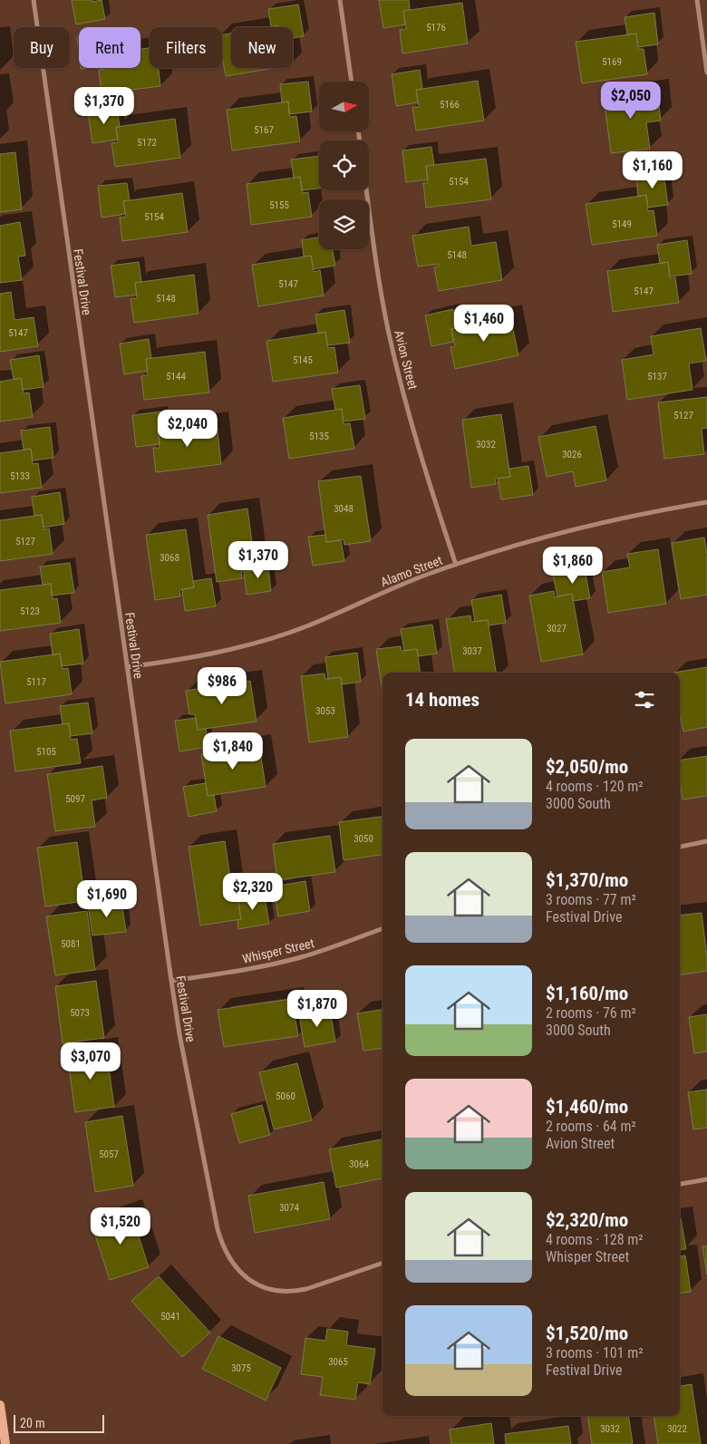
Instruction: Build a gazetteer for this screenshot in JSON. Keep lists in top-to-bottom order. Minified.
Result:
{"streets":{"street":["Festival Drive","Avion Street","Alamo Street","Whisper Street"]},"crossings":[["Festival Drive","Alamo Street"],["Festival Drive","Whisper Street"],["Avion Street","Alamo Street"]],"house_numbers":["5176","5169","5166","5167","5172","5154","5155","5154","5149","5148","5147","5147","5148","5147","5145","5144","5137","5127","5135","3032","3026","5133","3048","5127","3068","5123","3027","3037","5117","3053","5105","5097","3050","5081","5073","5060","5057","3064","3074","5041","3065","3075","3032","3022"],"scale_bar":"20 m","north":"right","page":{"chip":["Buy","Rent","Filters","New"],"price":["$2,050","$1,370","$1,160","$1,460","$2,040","$1,370","$1,860","$986","$1,840","$2,320","$1,690","$1,870","$3,070","$1,520"],"heading":"14 homes","list":[{"name":"$2,050/mo","note":"4 rooms · 120 m² · 3000 South"},{"name":"$1,370/mo","note":"3 rooms · 77 m² · Festival Drive"},{"name":"$1,160/mo","note":"2 rooms · 76 m² · 3000 South"},{"name":"$1,460/mo","note":"2 rooms · 64 m² · Avion Street"},{"name":"$2,320/mo","note":"4 rooms · 128 m² · Whisper Street"},{"name":"$1,520/mo","note":"3 rooms · 101 m² · Festival Drive"}],"scale":"20 m"}}
